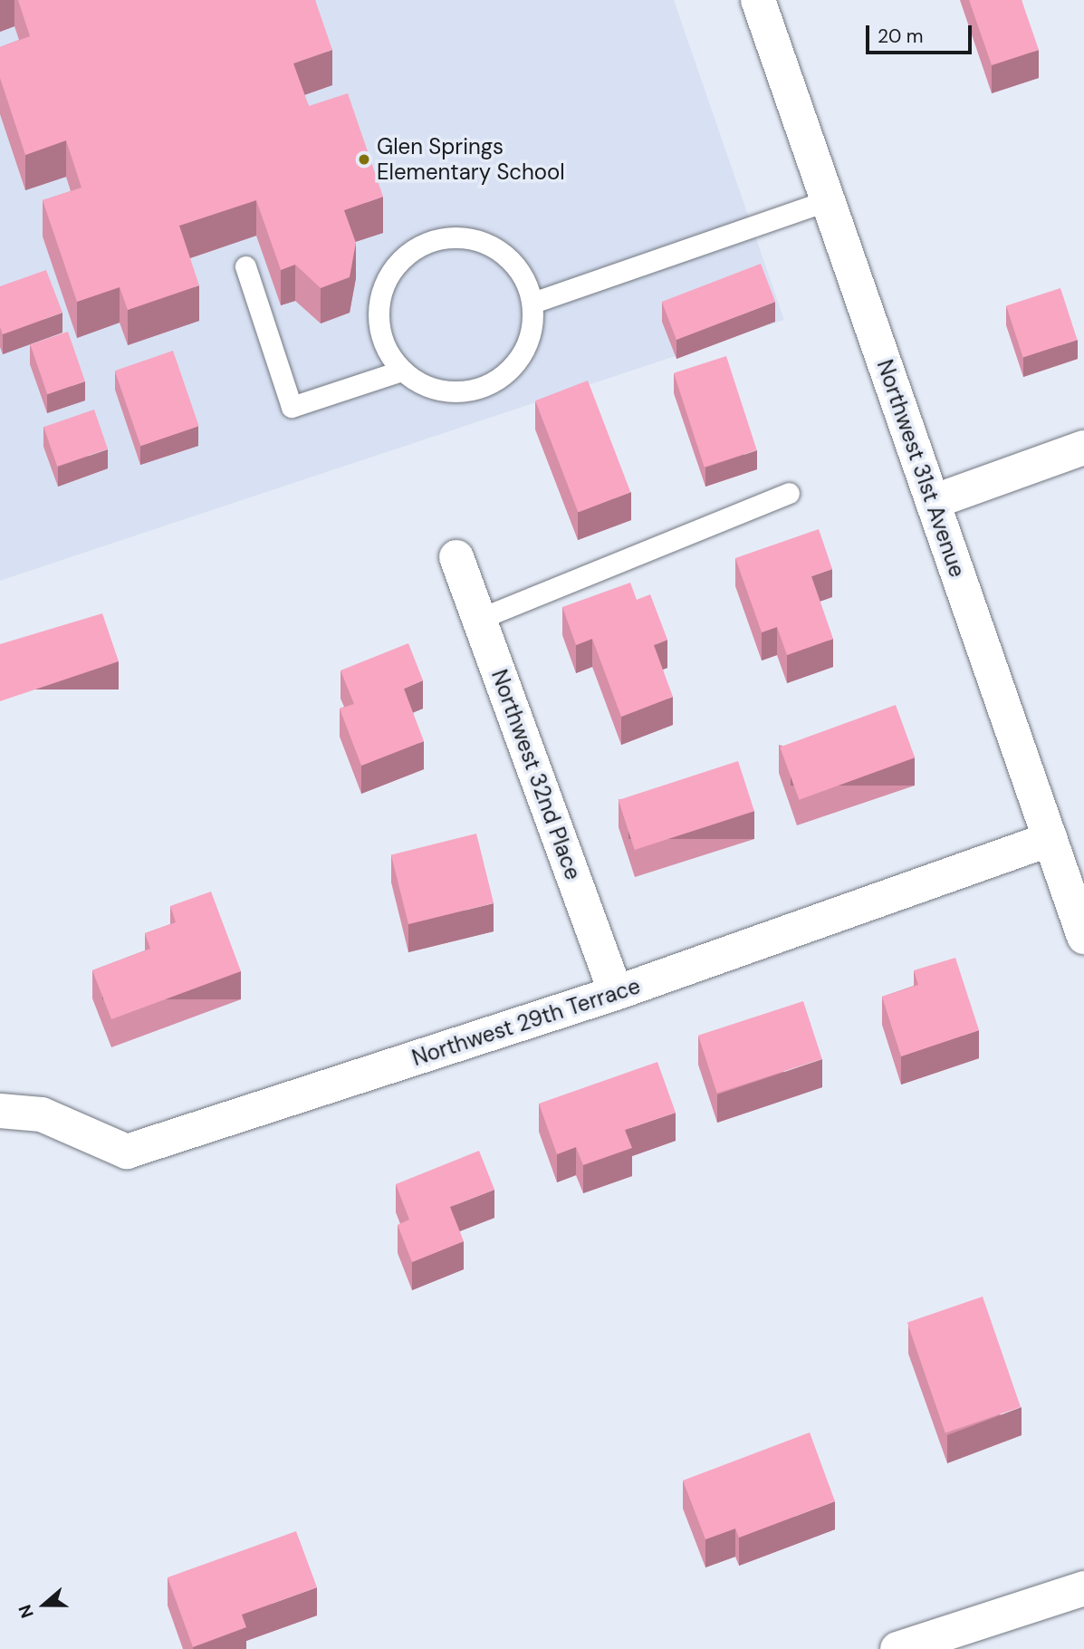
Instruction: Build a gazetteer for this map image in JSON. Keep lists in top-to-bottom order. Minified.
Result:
{"streets":{"street":["Northwest 31st Avenue","Northwest 32nd Place","Northwest 29th Terrace"]},"crossings":[["Northwest 31st Avenue","Northwest 29th Terrace"],["Northwest 32nd Place","Northwest 29th Terrace"]],"places":["Glen Springs Elementary School"],"scale_bar":"20 m","north":"left"}
